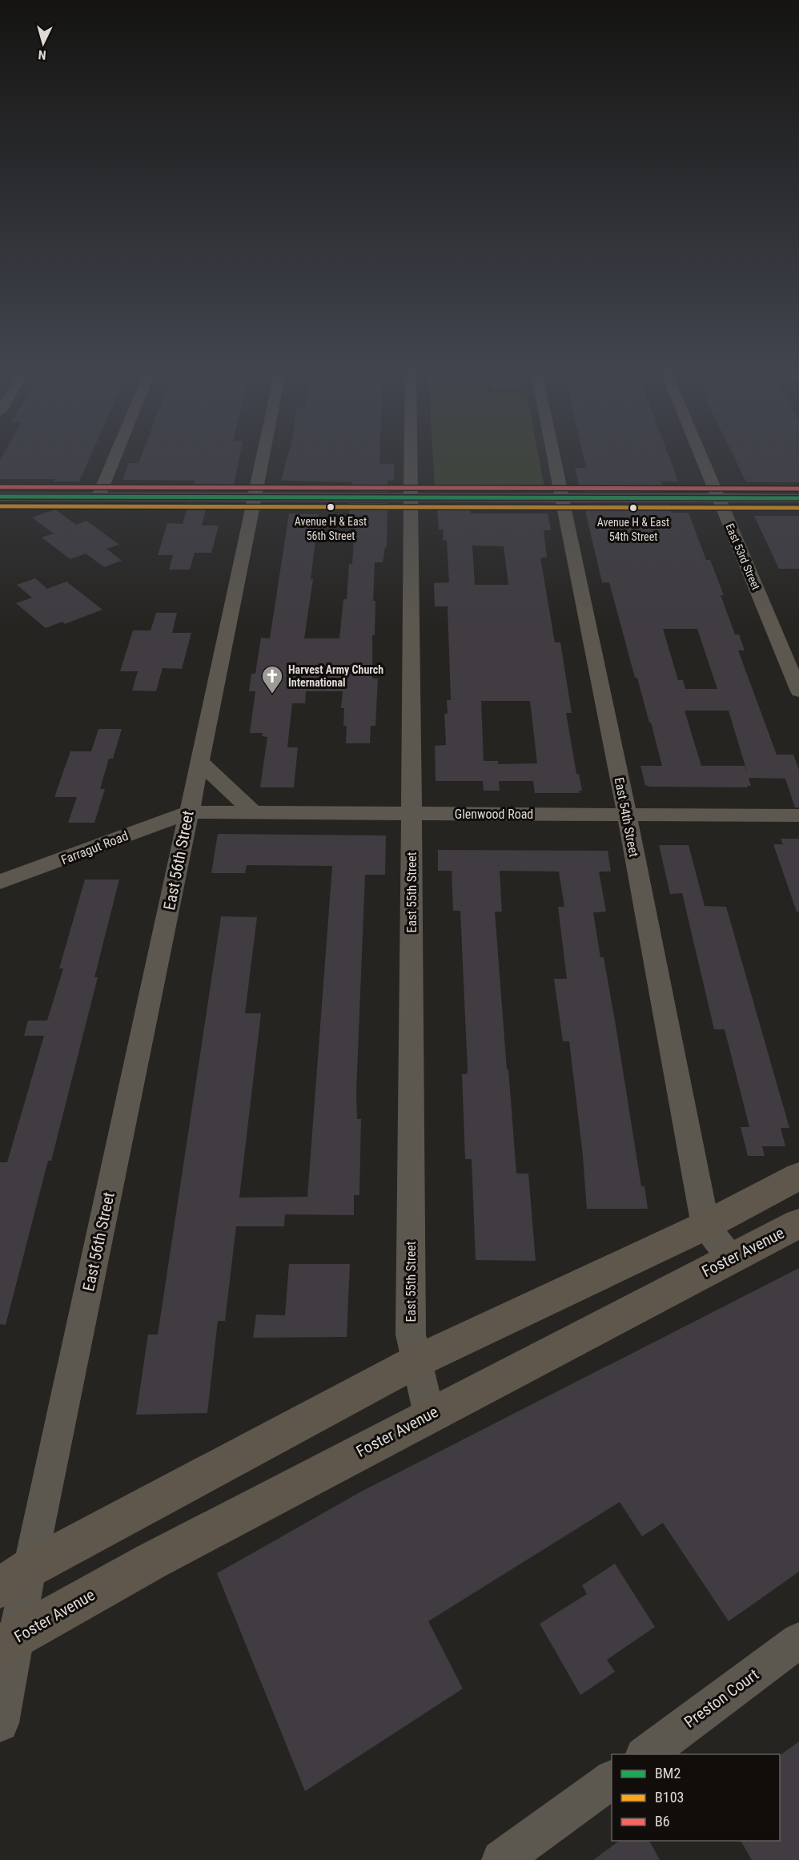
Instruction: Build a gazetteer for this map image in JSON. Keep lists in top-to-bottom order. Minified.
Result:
{"streets":{"main road":["Foster Avenue"],"street":["East 53rd Street","Glenwood Road","East 54th Street","Farragut Road","East 56th Street","East 55th Street","Preston Court"]},"crossings":[["Glenwood Road","East 54th Street"],["Glenwood Road","Farragut Road"],["Glenwood Road","East 56th Street"],["Glenwood Road","East 55th Street"],["East 54th Street","Foster Avenue"],["Farragut Road","East 56th Street"],["East 56th Street","Foster Avenue"],["East 55th Street","Foster Avenue"]],"places":{"other":["Avenue H & East 56th Street","Avenue H & East 54th Street"],"church":["Harvest Army Church International"]},"lines":["transit line B6","transit line BM2","transit line B103"],"legend":["BM2","B103","B6"],"north":"bottom"}
